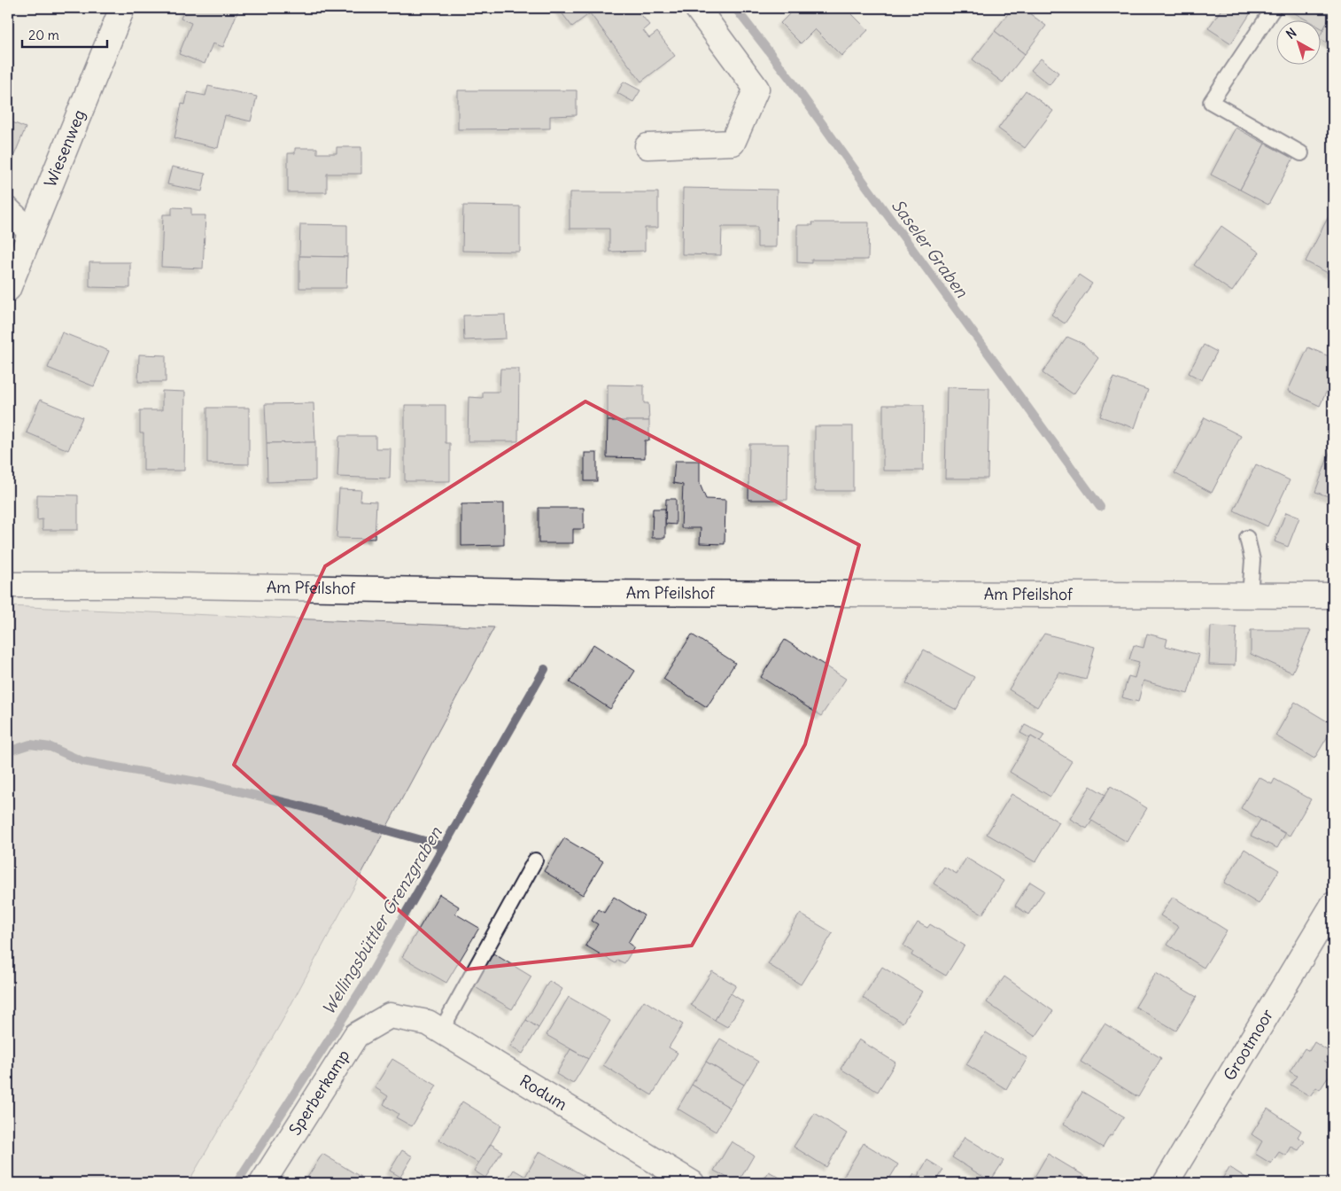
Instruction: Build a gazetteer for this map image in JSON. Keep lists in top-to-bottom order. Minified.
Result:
{"streets":{"street":["Wiesenweg","Am Pfeilshof","Grootmoor","Sperberkamp","Rodum"]},"crossings":[["Sperberkamp","Rodum"]],"water":["Saseler Graben","Wellingsbüttler Grenzgraben"],"scale_bar":"20 m","north":"top left"}
